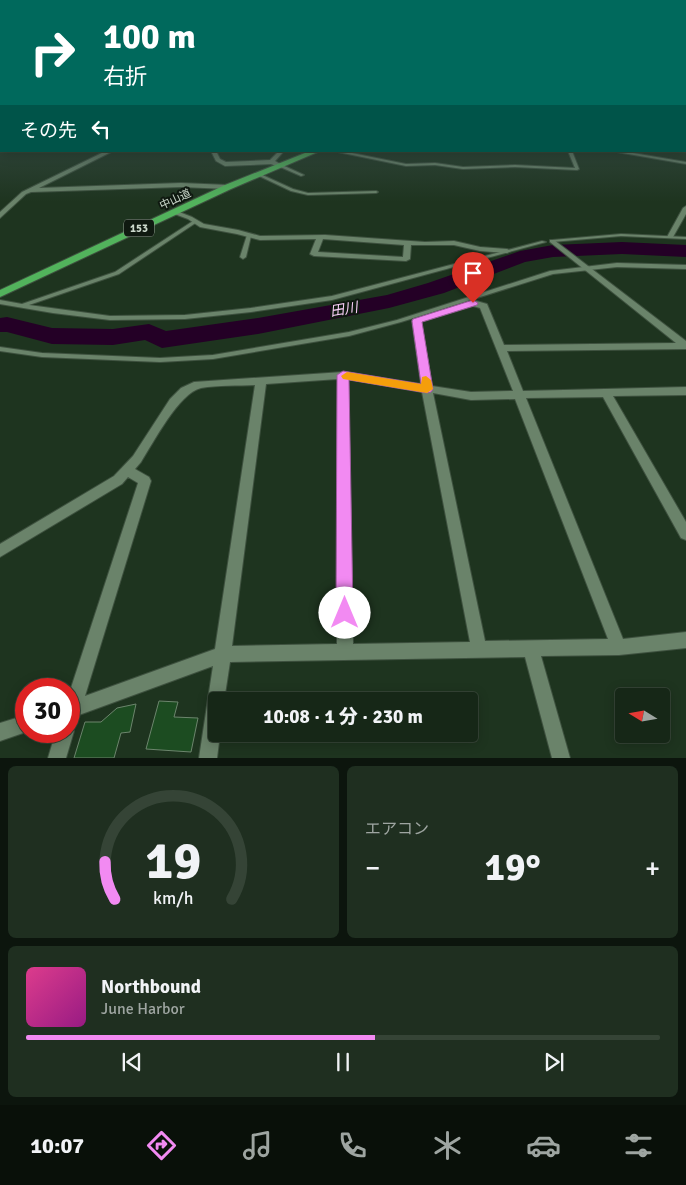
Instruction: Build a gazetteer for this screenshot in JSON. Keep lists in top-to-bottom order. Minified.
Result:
{"streets":{"highway":["中山道","153"]},"water":["田川"],"north":"left","page":{"turn":["100 m","右折"],"then":"その先","limit":"30","trip":"10:08 · 1 分 · 230 m","tile":"エアコン","heat":["−","19°","+"],"song":["Northbound","June Harbor"],"tabs":"10:07","gauge":["19","km/h"]}}
